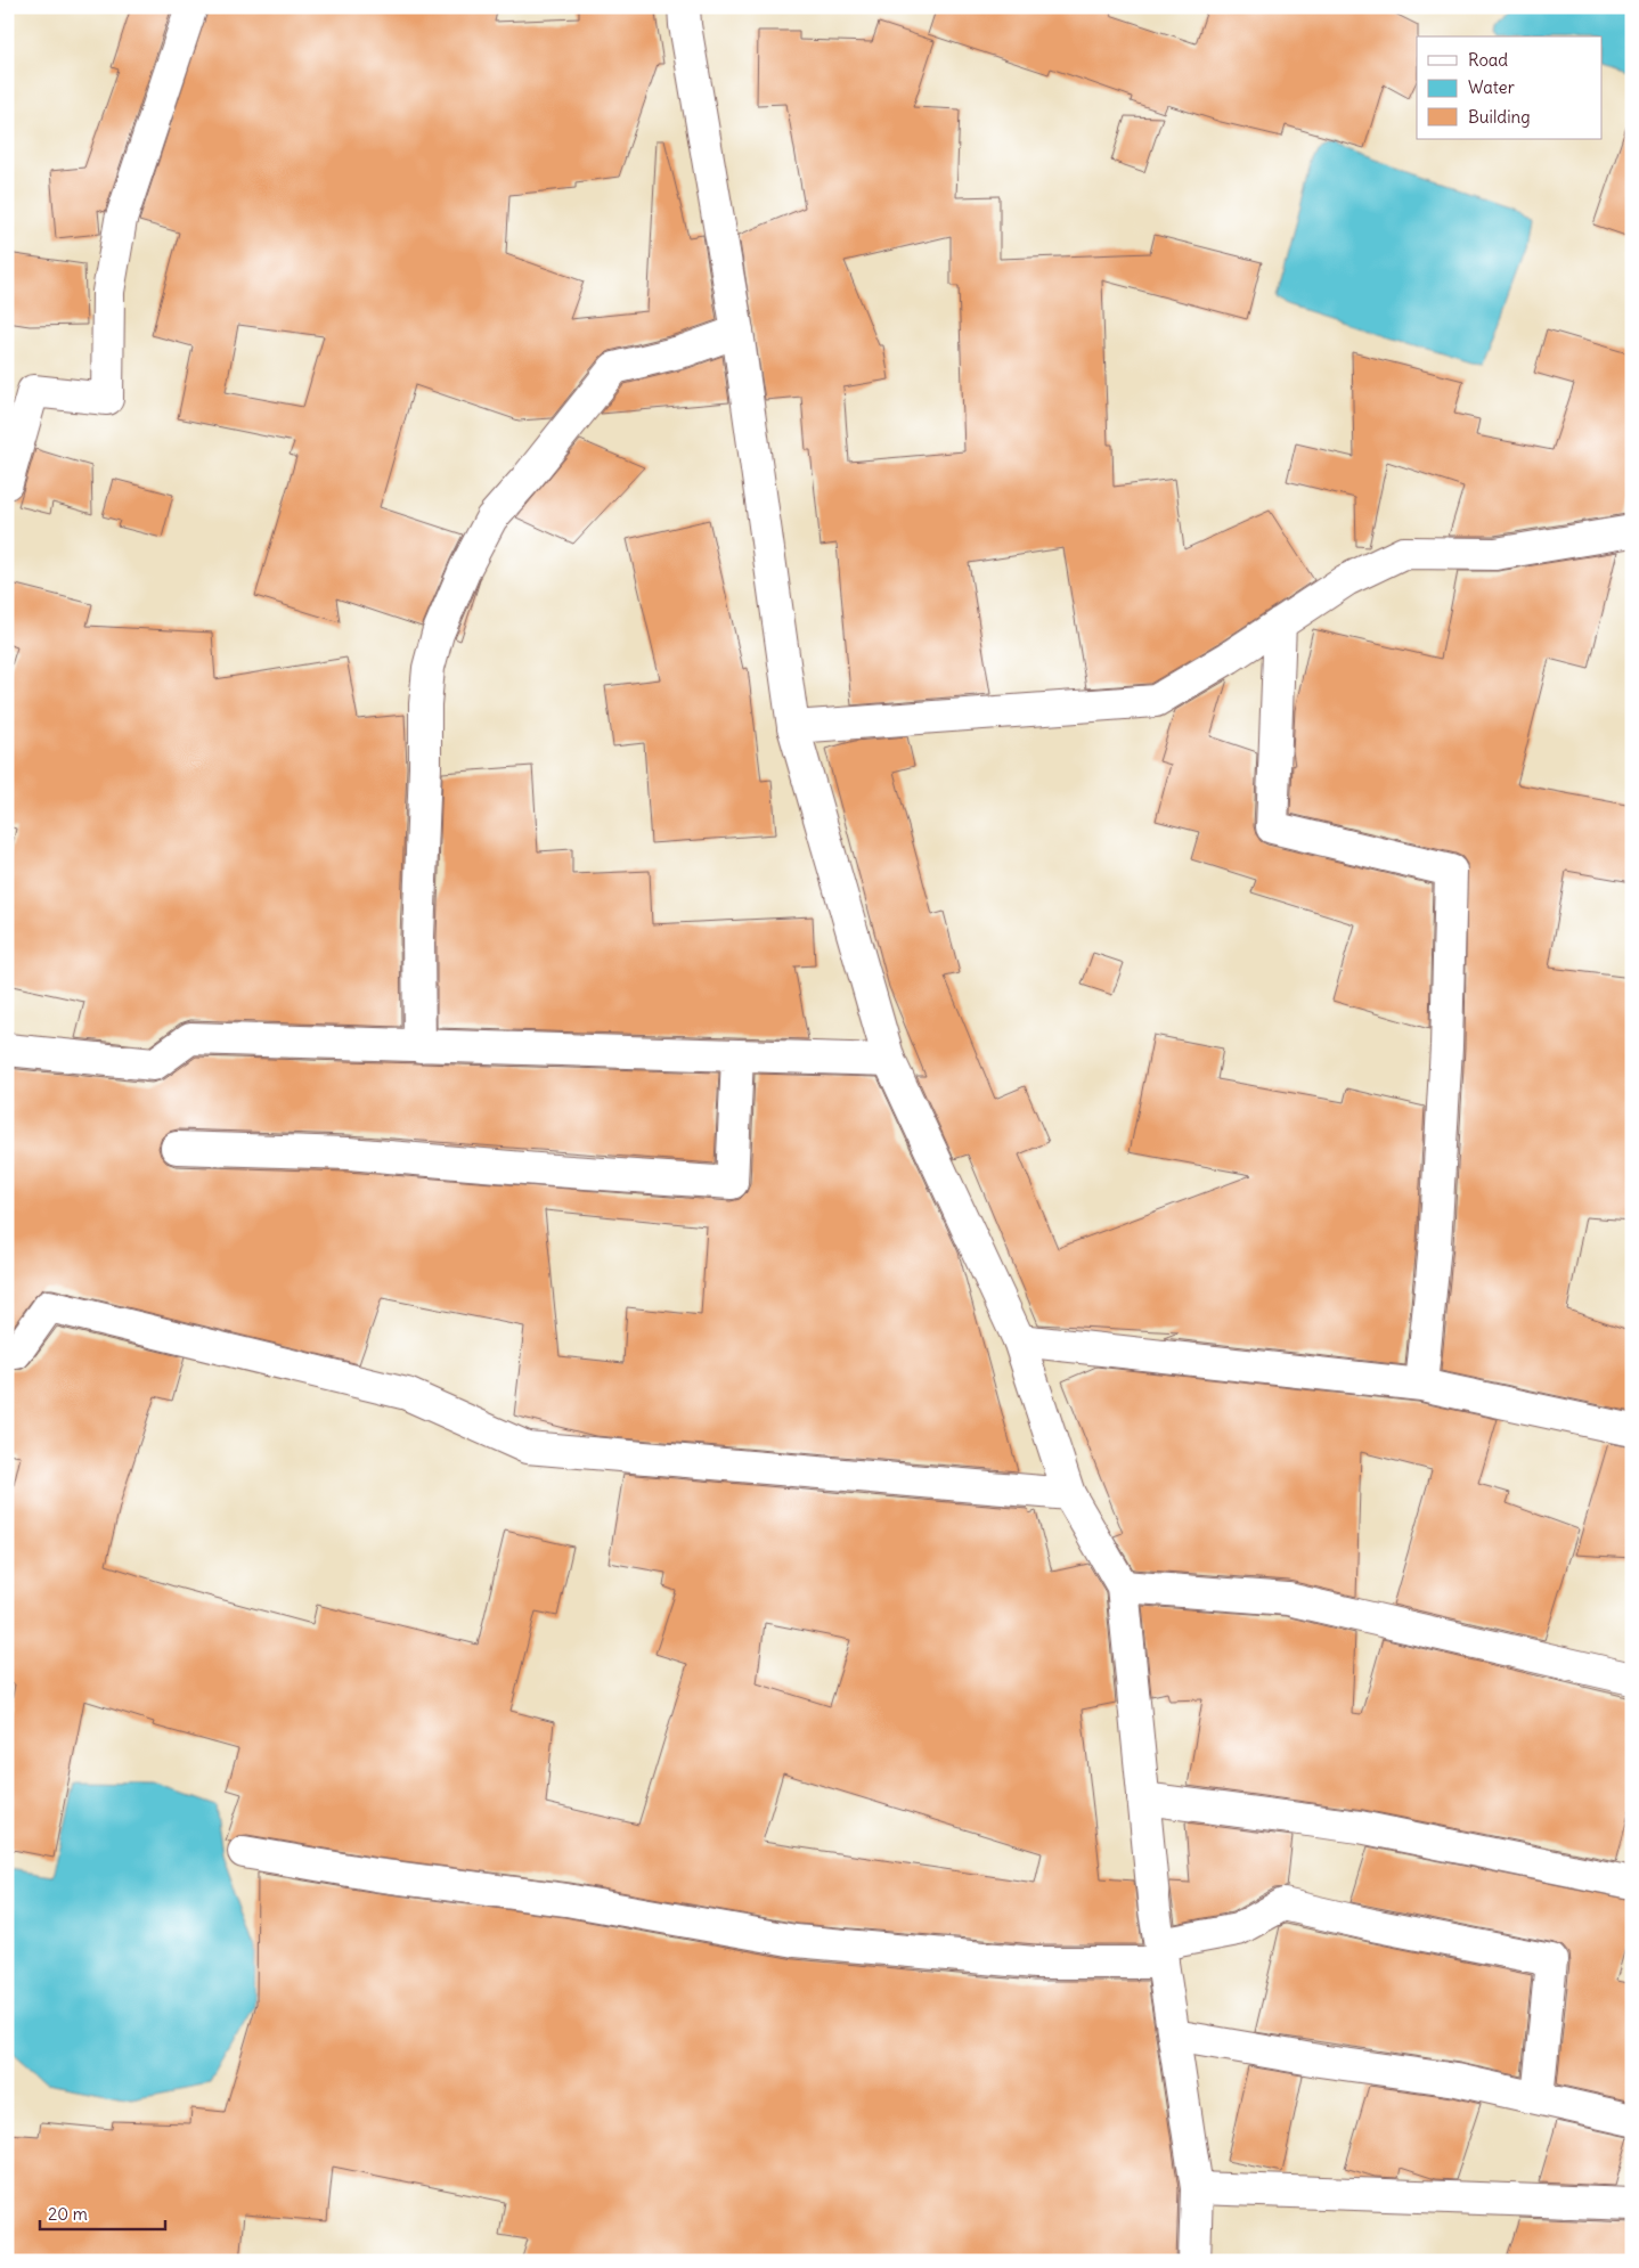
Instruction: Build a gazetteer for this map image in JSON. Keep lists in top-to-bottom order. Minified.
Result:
{"legend":["Road","Water","Building"],"scale_bar":"20 m"}
